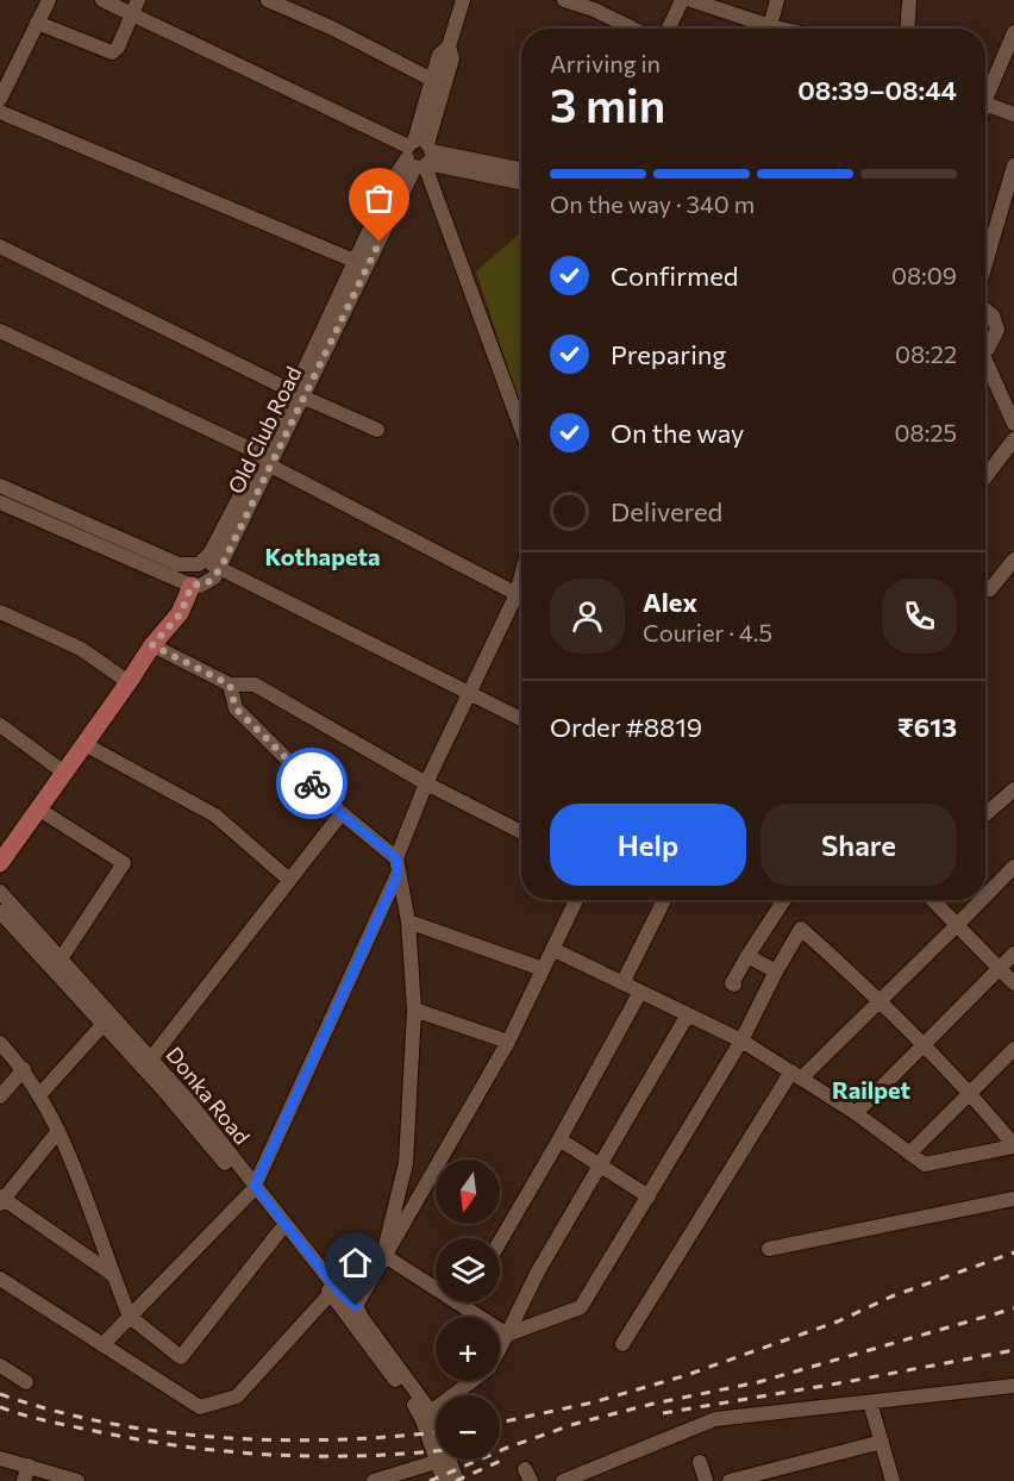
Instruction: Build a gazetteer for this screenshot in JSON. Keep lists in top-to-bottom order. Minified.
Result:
{"streets":{"street":["Old Club Road","Donka Road"]},"districts":["Kothapeta","Railpet"],"north":"bottom","page":{"heading":["3 min","Arriving in","08:39–08:44"],"panel":["Alex","Courier · 4.5","Order #8819","₹613"],"bar":"On the way · 340 m","list":[["Confirmed","08:09"],["Preparing","08:22"],["On the way","08:25"],"Delivered"],"buttons":["Help","Share"],"map_buttons":["+","−"]}}
